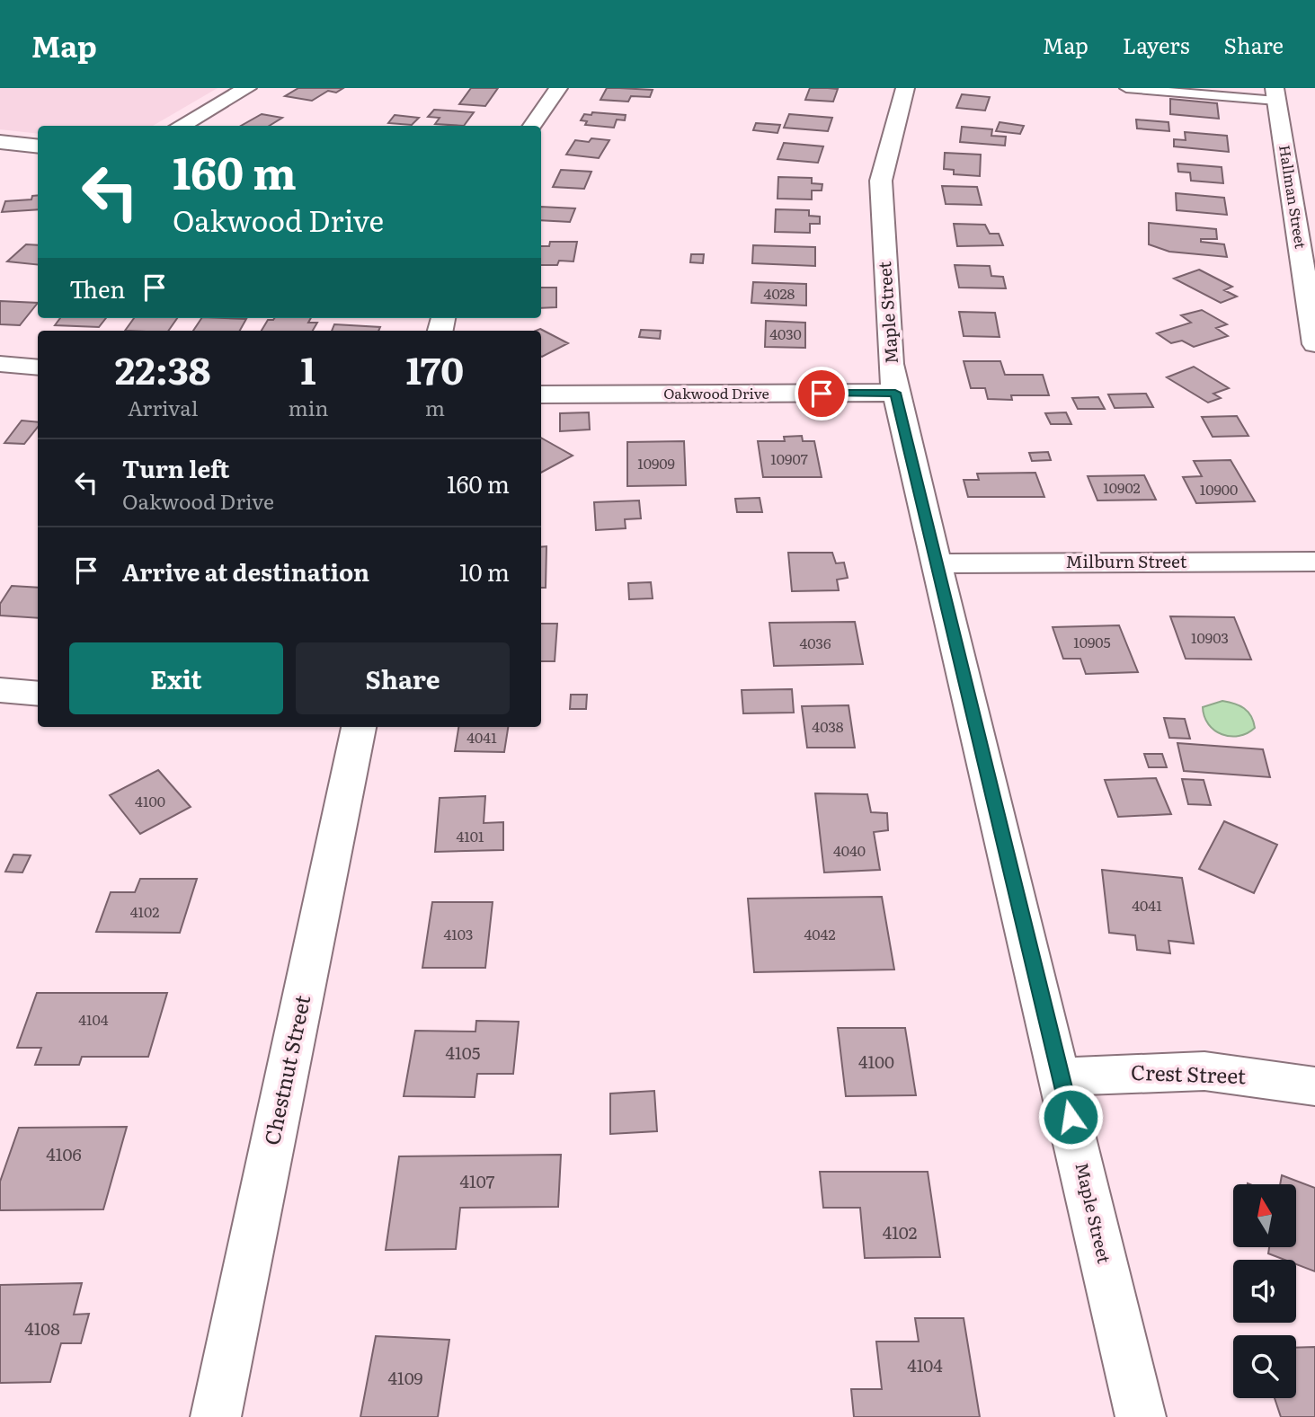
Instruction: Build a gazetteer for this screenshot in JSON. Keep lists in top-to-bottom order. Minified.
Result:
{"streets":{"street":["Hallman Street","Maple Street","Oakwood Drive","Milburn Street","Chestnut Street","Crest Street"]},"crossings":[["Maple Street","Oakwood Drive"],["Maple Street","Milburn Street"],["Maple Street","Crest Street"]],"house_numbers":["4028","4030","10907","10909","10902","10900","10903","10905","4036","4038","4041","4100","4101","4040","4041","4102","4103","4042","4104","4105","4100","4106","4107","4102","4108","4104","4109"],"north":"top","page":{"header":"Map","nav":["Map","Layers","Share"],"turn":["160 m","Oakwood Drive"],"then":"Then","eta":["22:38","Arrival","1","min","170","m"],"list":[{"name":"Turn left","note":"Oakwood Drive","value":"160 m"},{"name":"Arrive at destination","value":"10 m"}],"buttons":["Exit","Share"]}}
